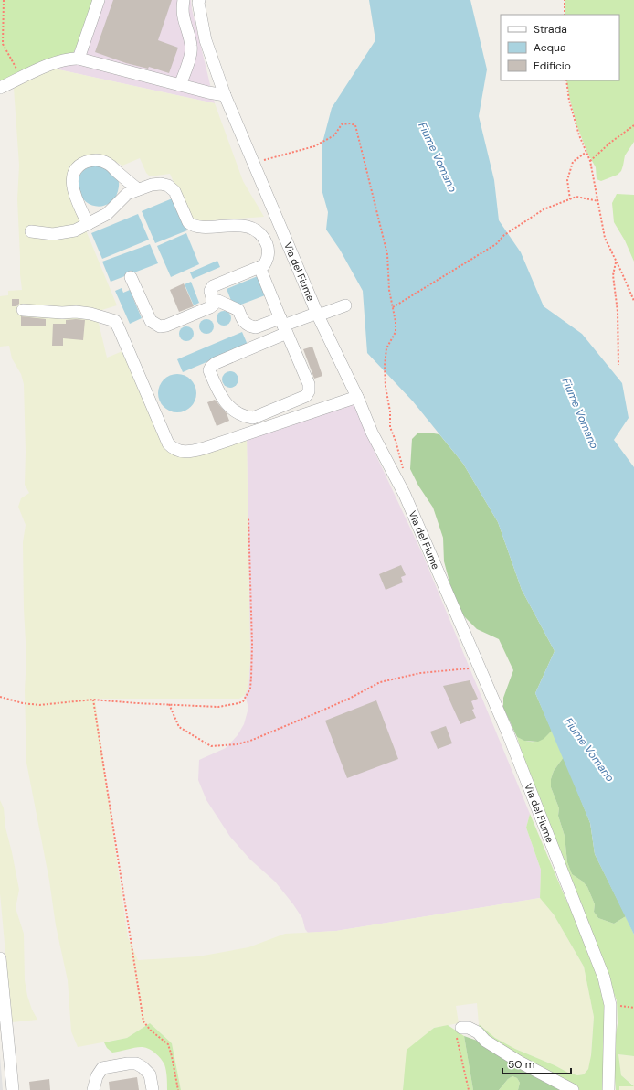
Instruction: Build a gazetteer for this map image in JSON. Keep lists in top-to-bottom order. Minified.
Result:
{"streets":{"street":["Via del Fiume"]},"water":["Fiume Vomano"],"legend":["Strada","Acqua","Edificio"],"scale_bar":"50 m"}
